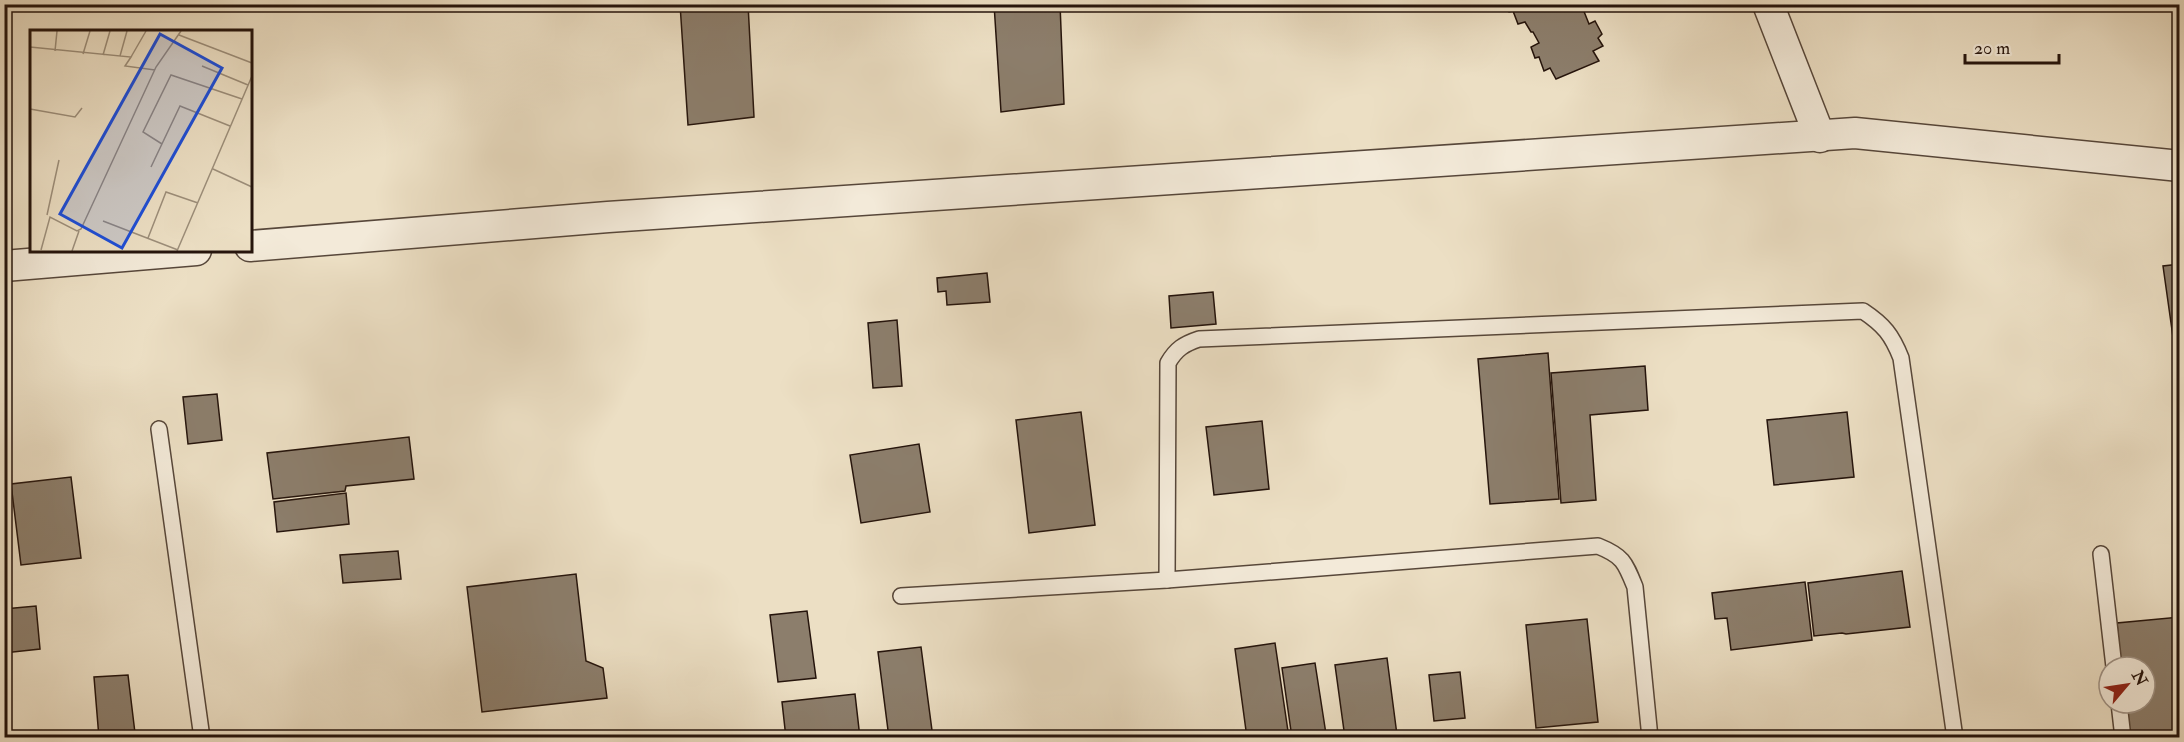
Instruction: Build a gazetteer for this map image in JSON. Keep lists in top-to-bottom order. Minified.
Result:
{"scale_bar":"20 m","north":"top right"}
